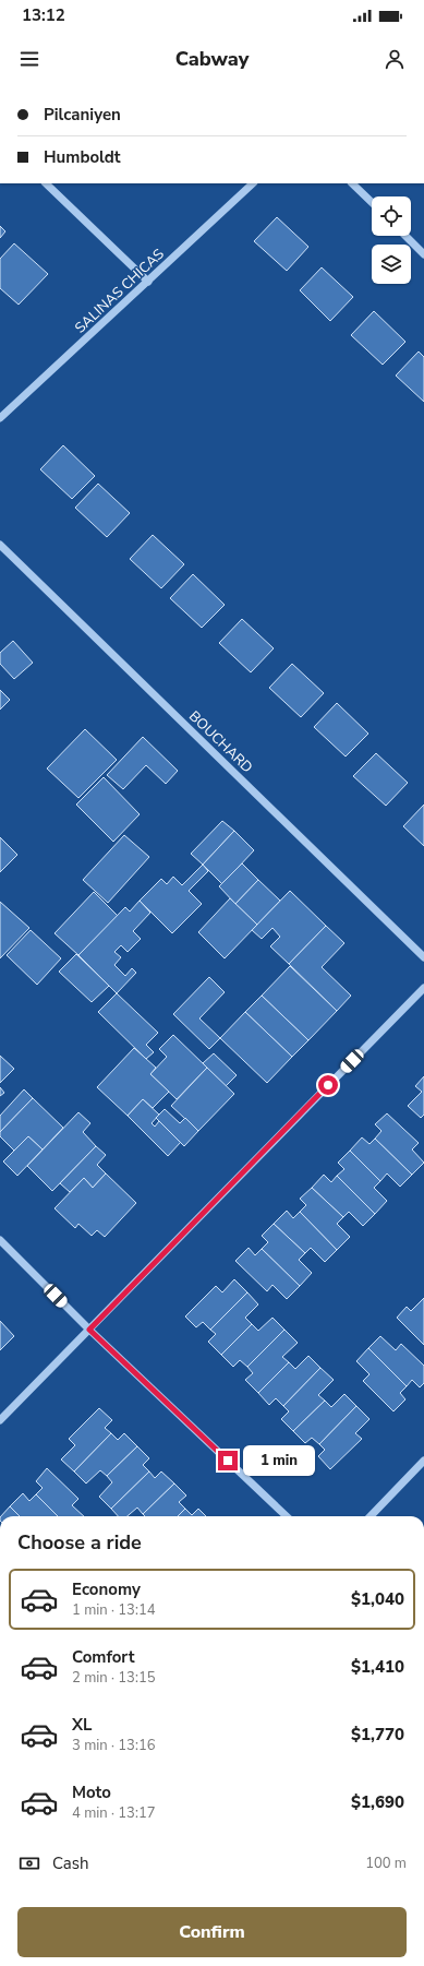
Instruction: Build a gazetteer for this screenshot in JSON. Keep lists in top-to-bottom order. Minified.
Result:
{"streets":{"street":["SALINAS CHICAS","BOUCHARD"]},"page":{"status":"13:12","header":"Cabway","banner":["Pilcaniyen","Humboldt"],"bubble":"1 min","heading":"Choose a ride","list":[{"name":"Economy","note":"1 min · 13:14","value":"$1,040"},{"name":"Comfort","note":"2 min · 13:15","value":"$1,410"},{"name":"XL","note":"3 min · 13:16","value":"$1,770"},{"name":"Moto","note":"4 min · 13:17","value":"$1,690"}],"pay":["Cash","100 m"],"buttons":"Confirm"}}
